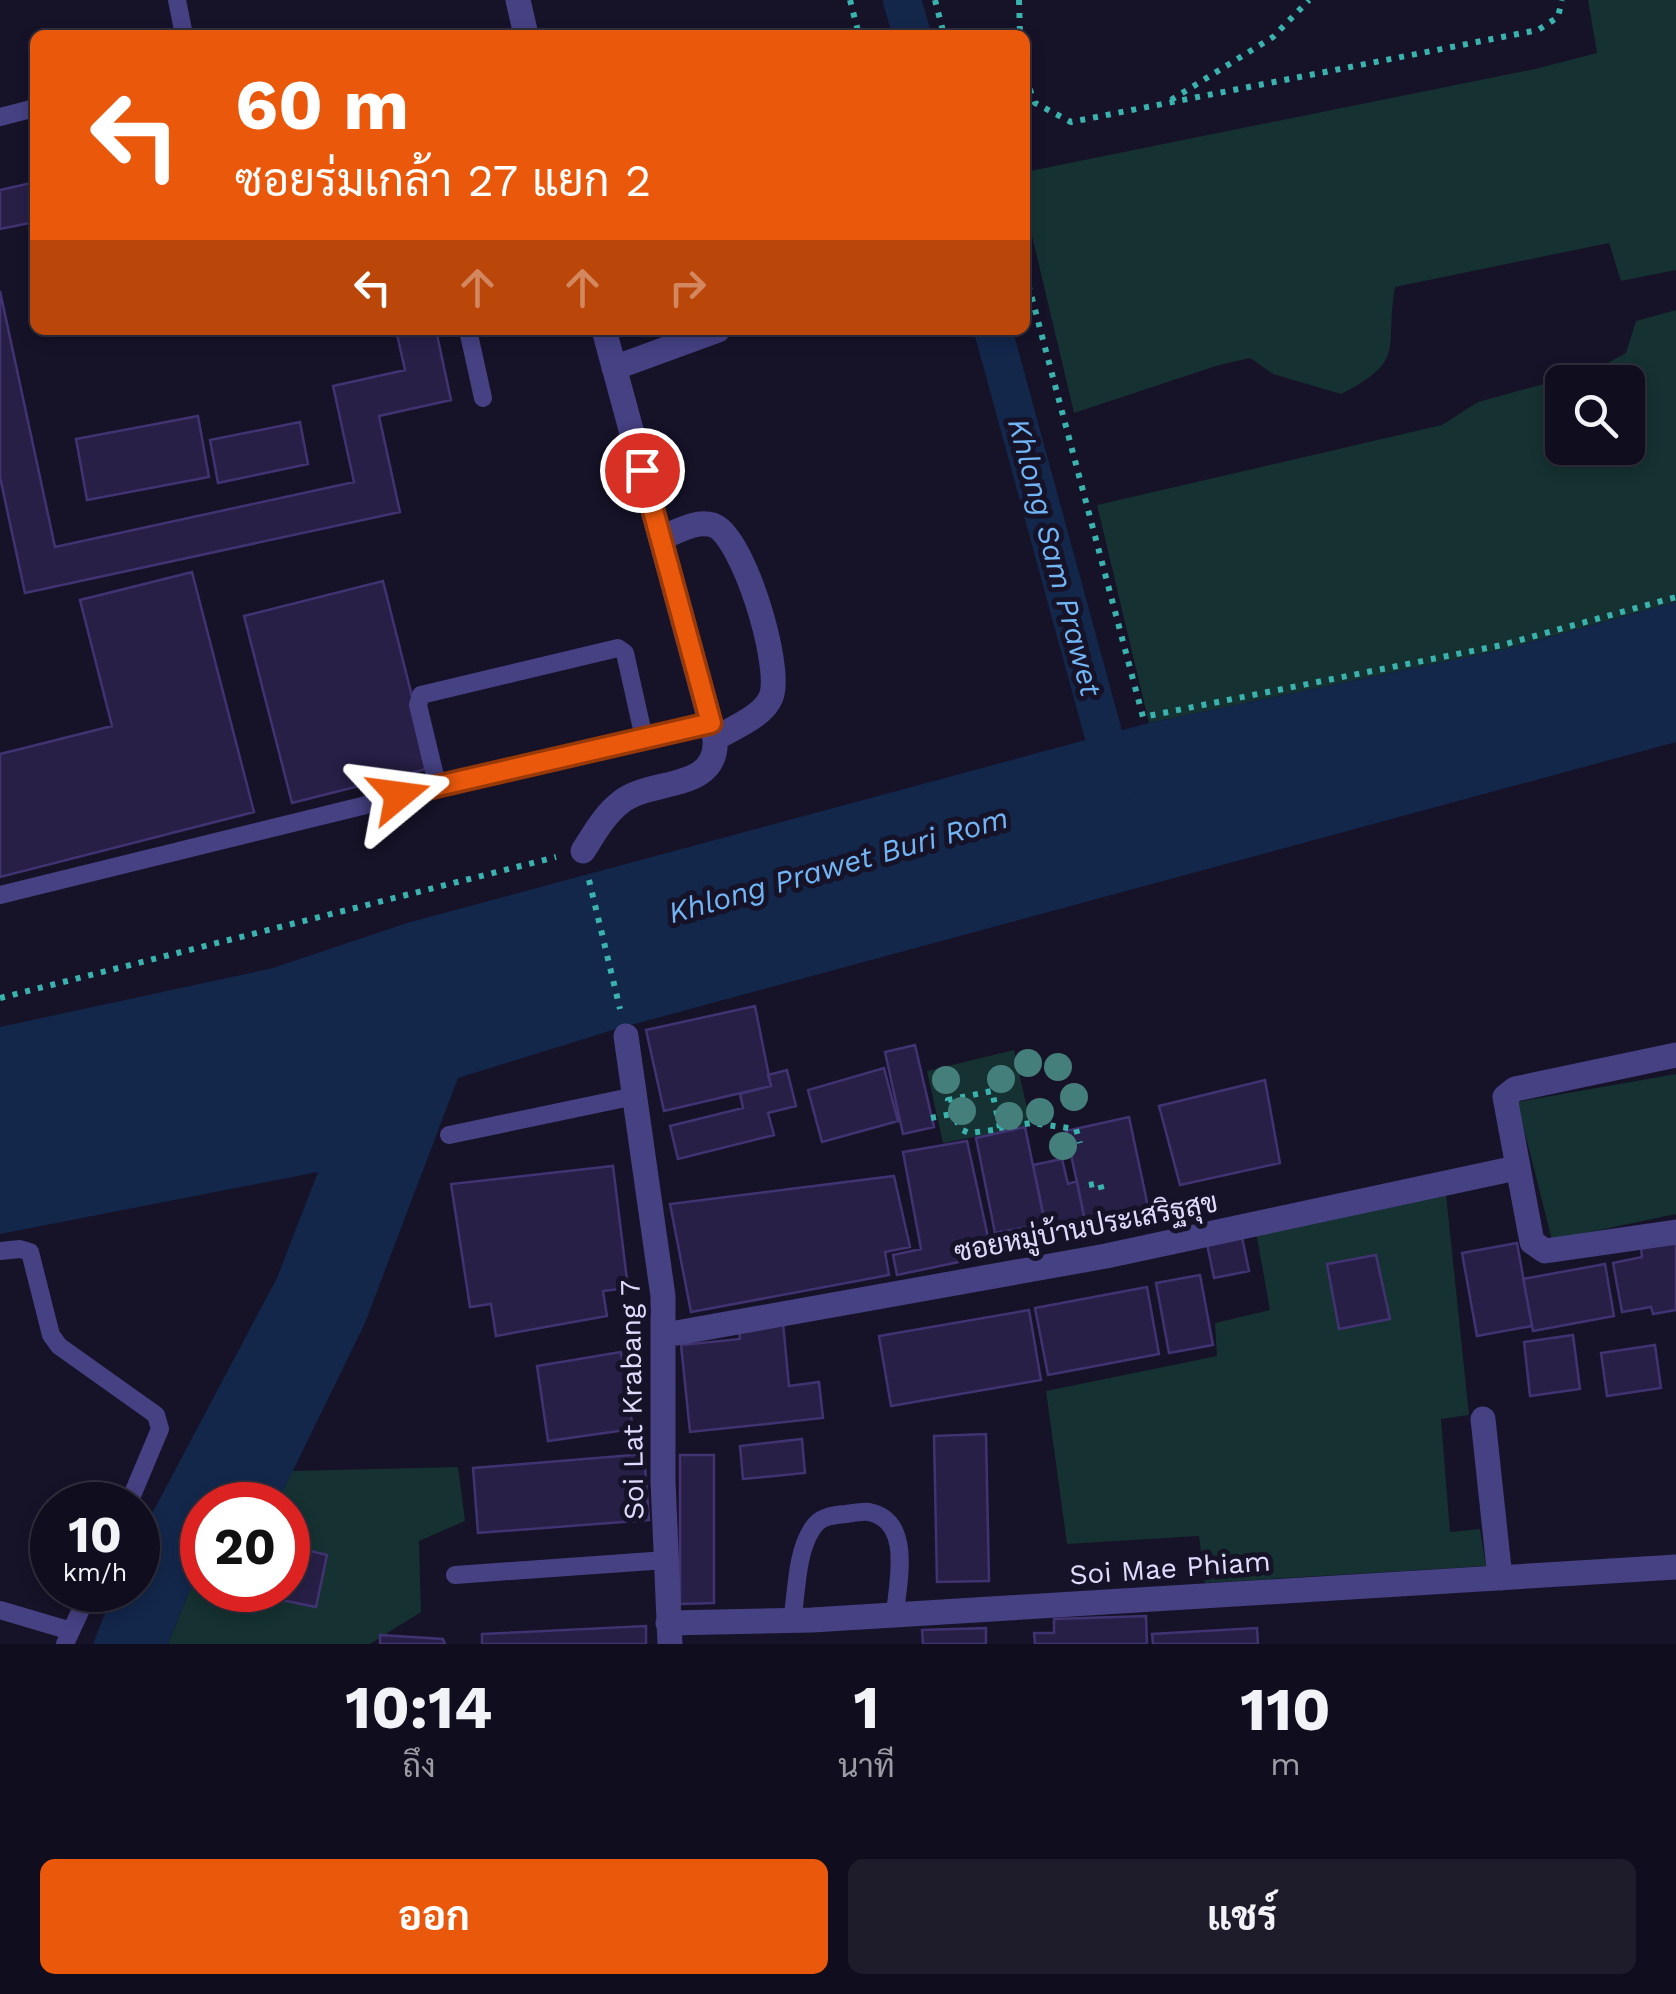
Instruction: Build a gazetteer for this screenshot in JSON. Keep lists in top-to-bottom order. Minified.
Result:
{"streets":{"street":["ซอยหมู่บ้านประเสริฐสุข","Soi Lat Krabang 7","Soi Mae Phiam"]},"crossings":[["ซอยหมู่บ้านประเสริฐสุข","Soi Lat Krabang 7"],["Soi Lat Krabang 7","Soi Mae Phiam"]],"water":["Khlong Sam Prawet","Khlong Prawet Buri Rom"],"page":{"turn":["60 m","ซอยร่มเกล้า 27 แยก 2"],"speed":"10 km/h","limit":"20","eta":["10:14","ถึง","1","นาที","110","m"],"buttons":["ออก","แชร์"]}}
